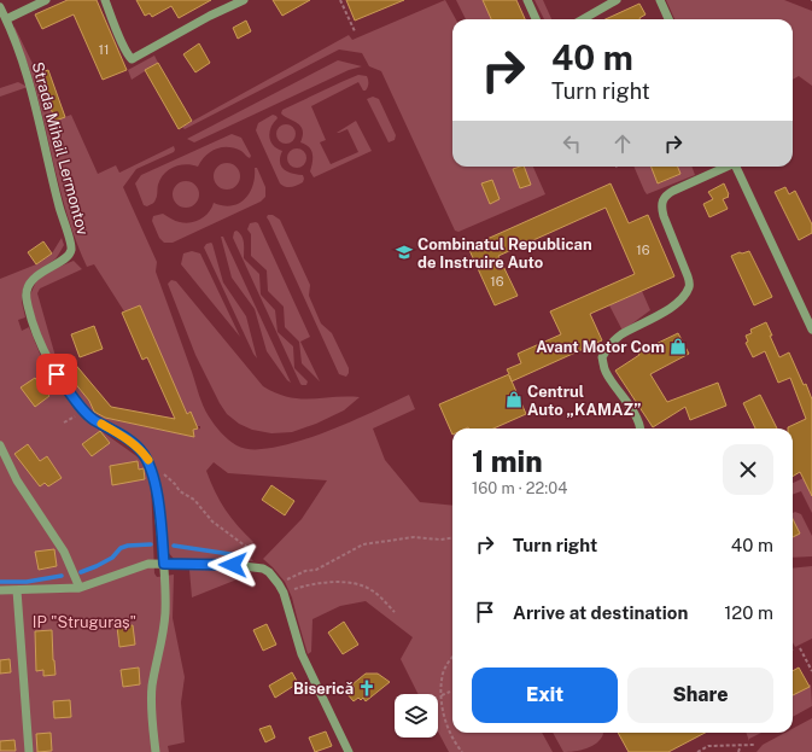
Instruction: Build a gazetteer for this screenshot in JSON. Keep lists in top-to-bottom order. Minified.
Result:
{"streets":{"street":["Strada Mihail Lermontov"]},"parks":["IP \"Struguraș\""],"places":{"school or university":["Combinatul Republican de Instruire Auto"],"shop":["Avant Motor Com","Centrul Auto „KAMAZ”"],"church":["Biserică"]},"house_numbers":["11","16","16"],"page":{"turn":["40 m","Turn right"],"heading":["1 min","160 m · 22:04"],"list":[{"name":"Turn right","value":"40 m"},{"name":"Arrive at destination","value":"120 m"}],"buttons":["Exit","Share"]}}
